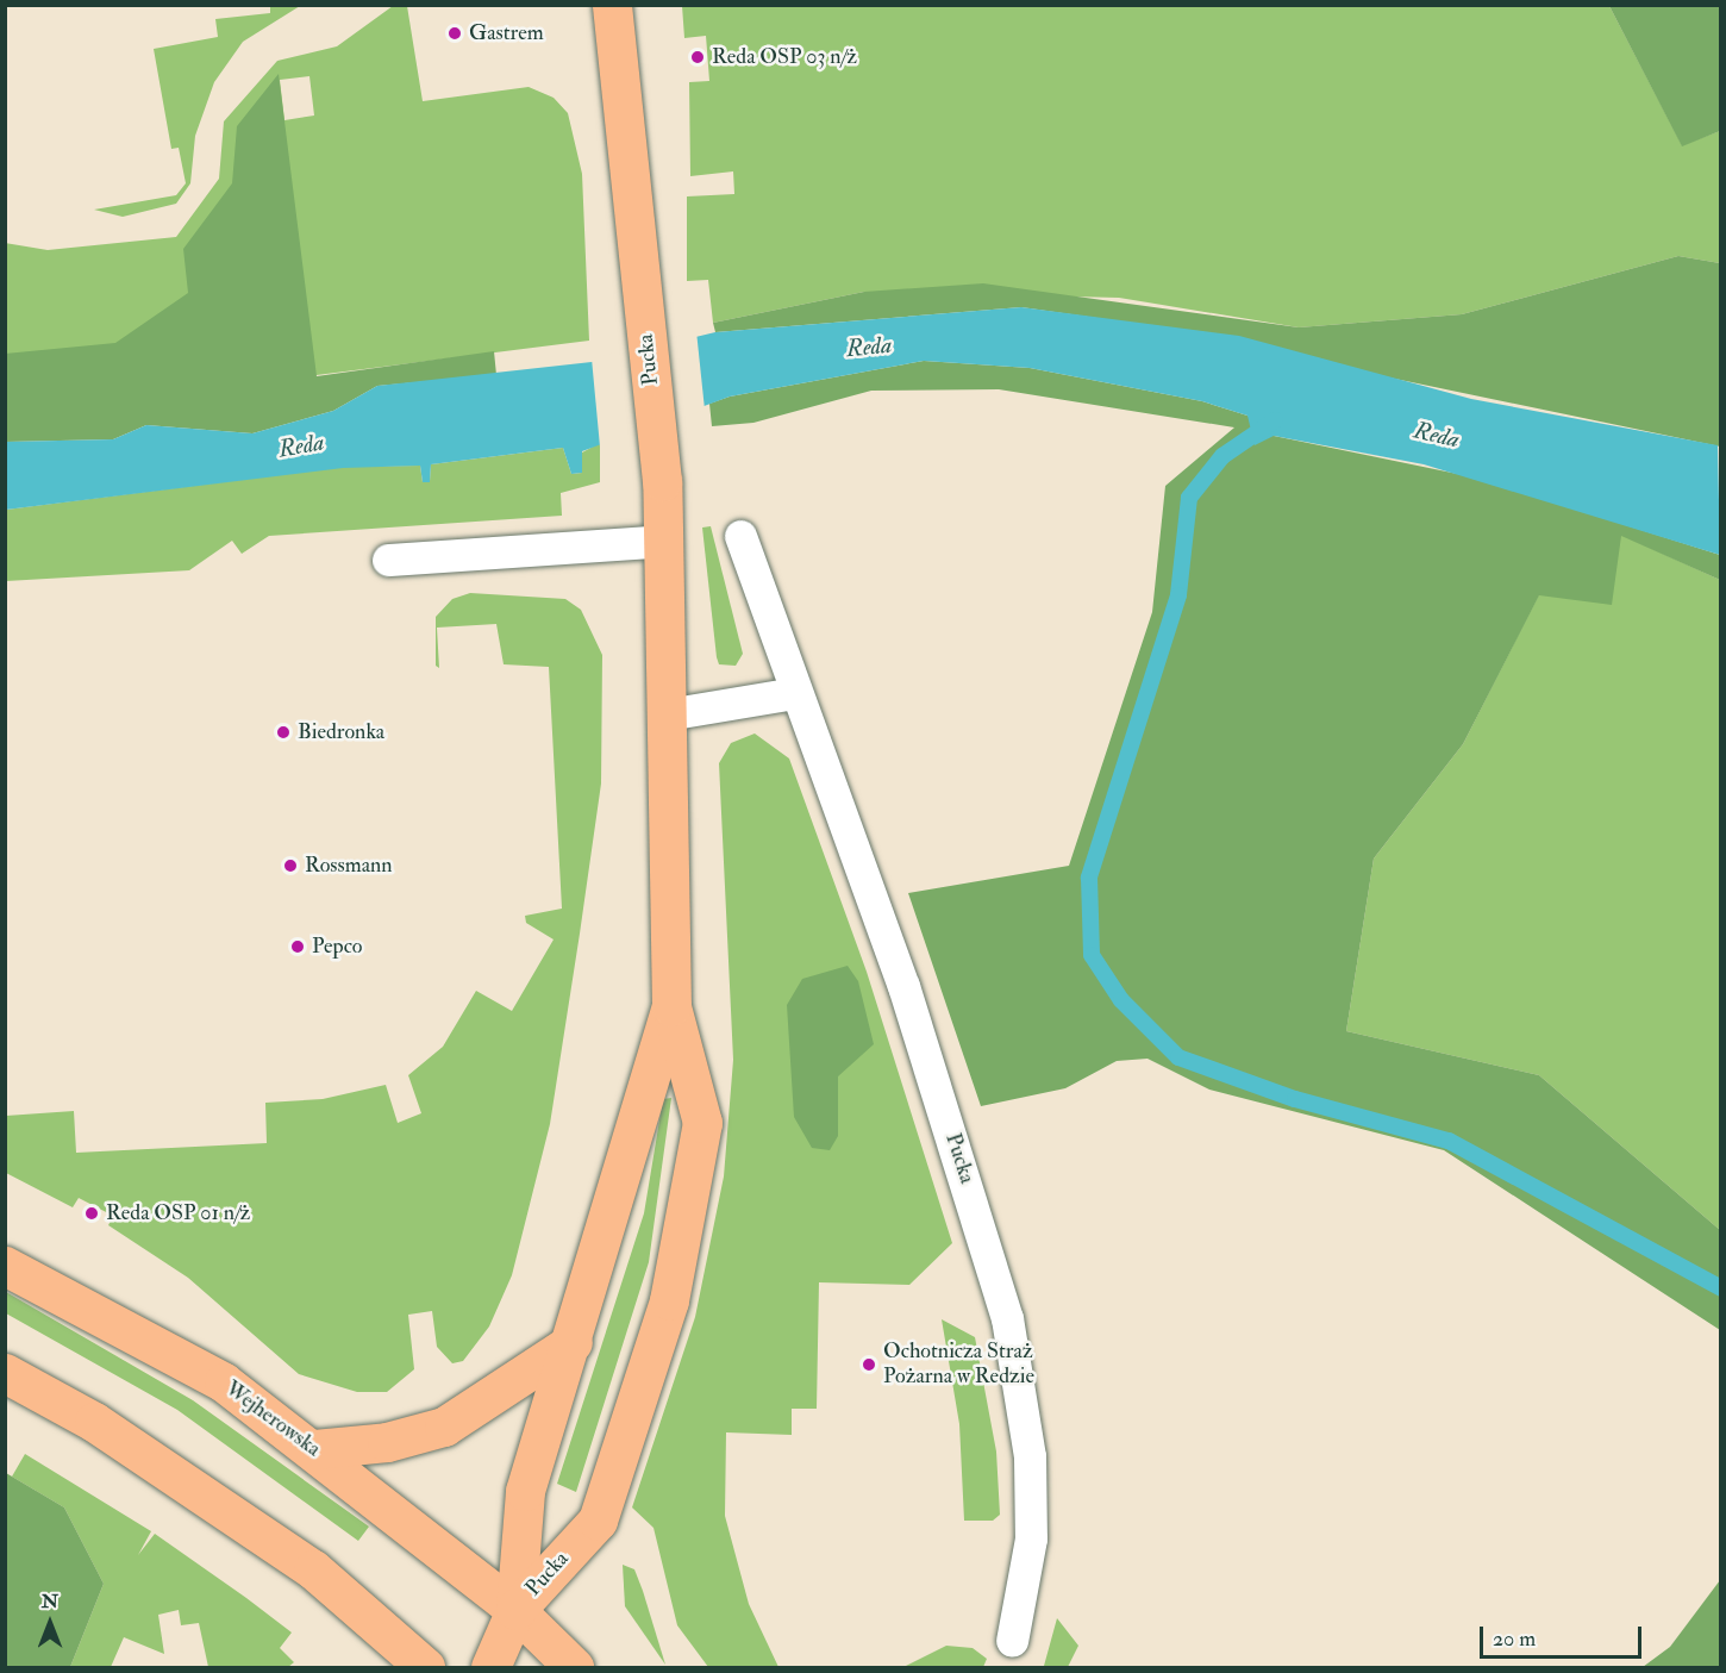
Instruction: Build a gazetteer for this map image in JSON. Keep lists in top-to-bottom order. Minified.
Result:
{"streets":{"main road":["Pucka","Wejherowska"]},"crossings":[["Pucka","Wejherowska"]],"water":["Reda"],"places":["Gastrem","Reda OSP 03 n/ż","Biedronka","Rossmann","Pepco","Reda OSP 01 n/ż","Ochotnicza Straż Pożarna w Redzie"],"scale_bar":"20 m","north":"top"}
